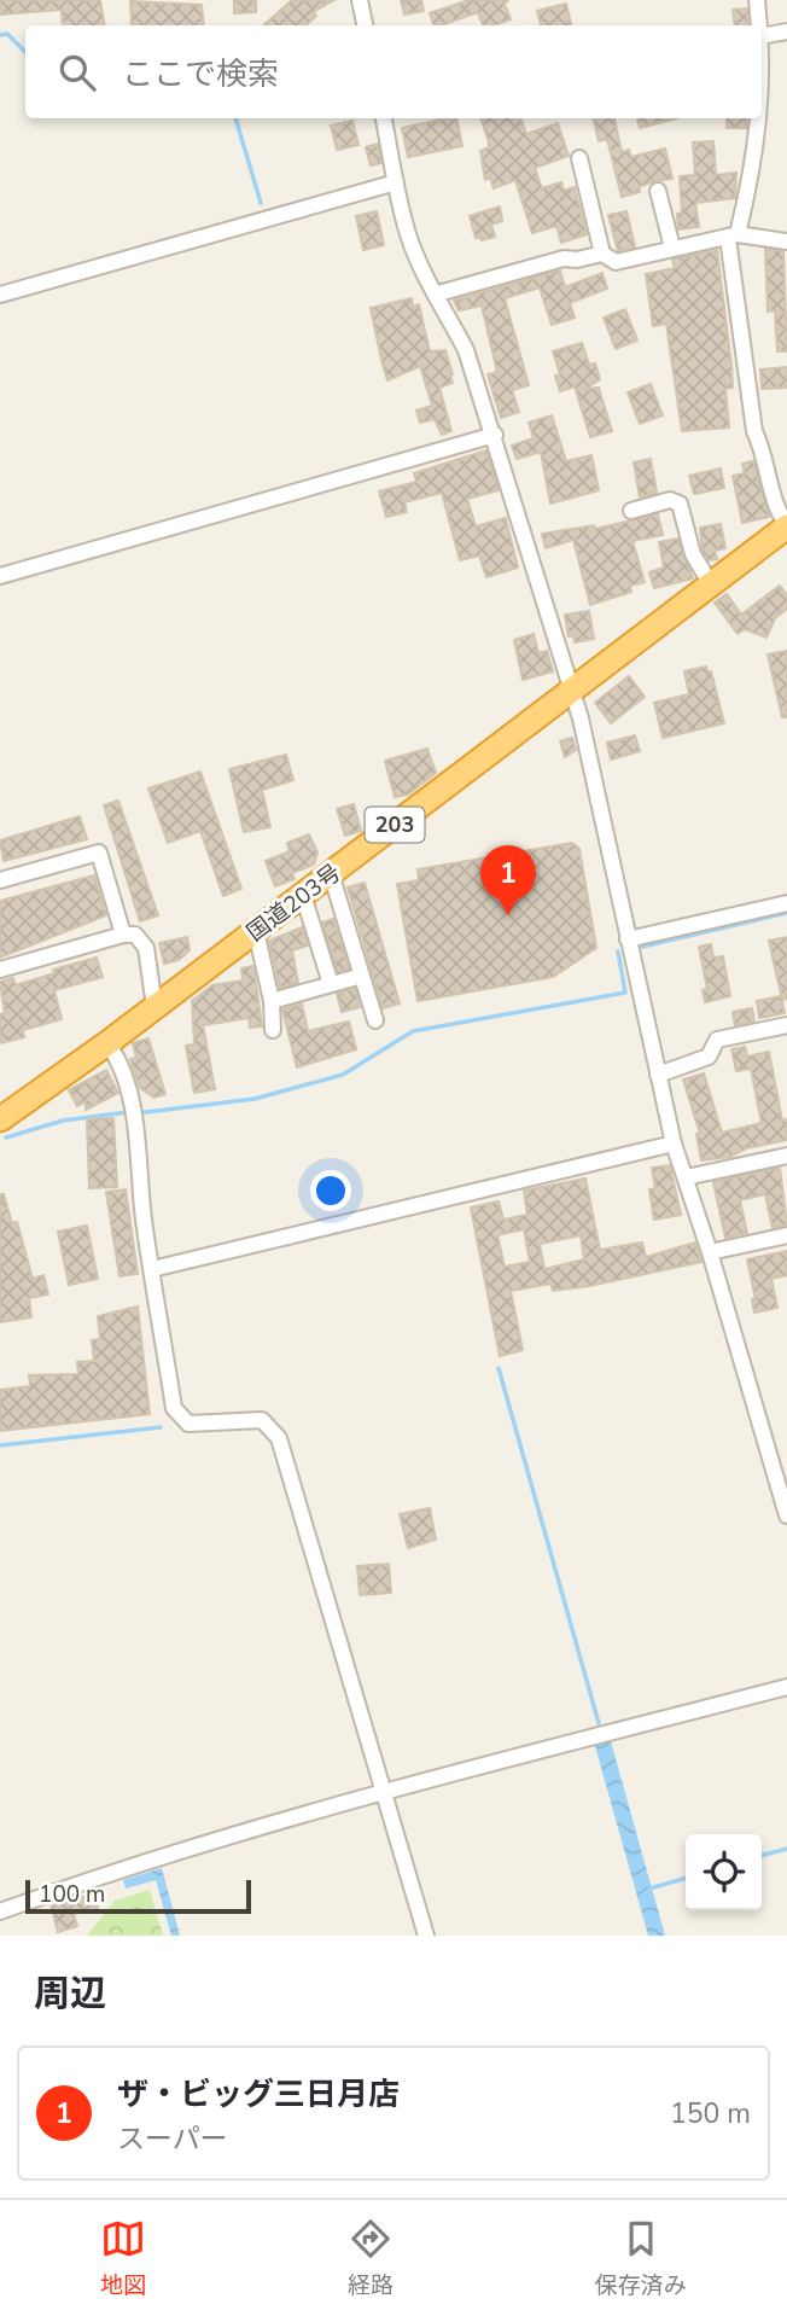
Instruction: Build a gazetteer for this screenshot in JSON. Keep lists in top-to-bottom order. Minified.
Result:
{"streets":{"highway":["203","国道203号"]},"scale_bar":"100 m","page":{"search":"ここで検索","pins":"1","scale":"100 m","heading":"周辺","list":[{"mark":"1","name":"ザ・ビッグ三日月店","note":"スーパー","value":"150 m"}],"nav":["地図","経路","保存済み"]}}
